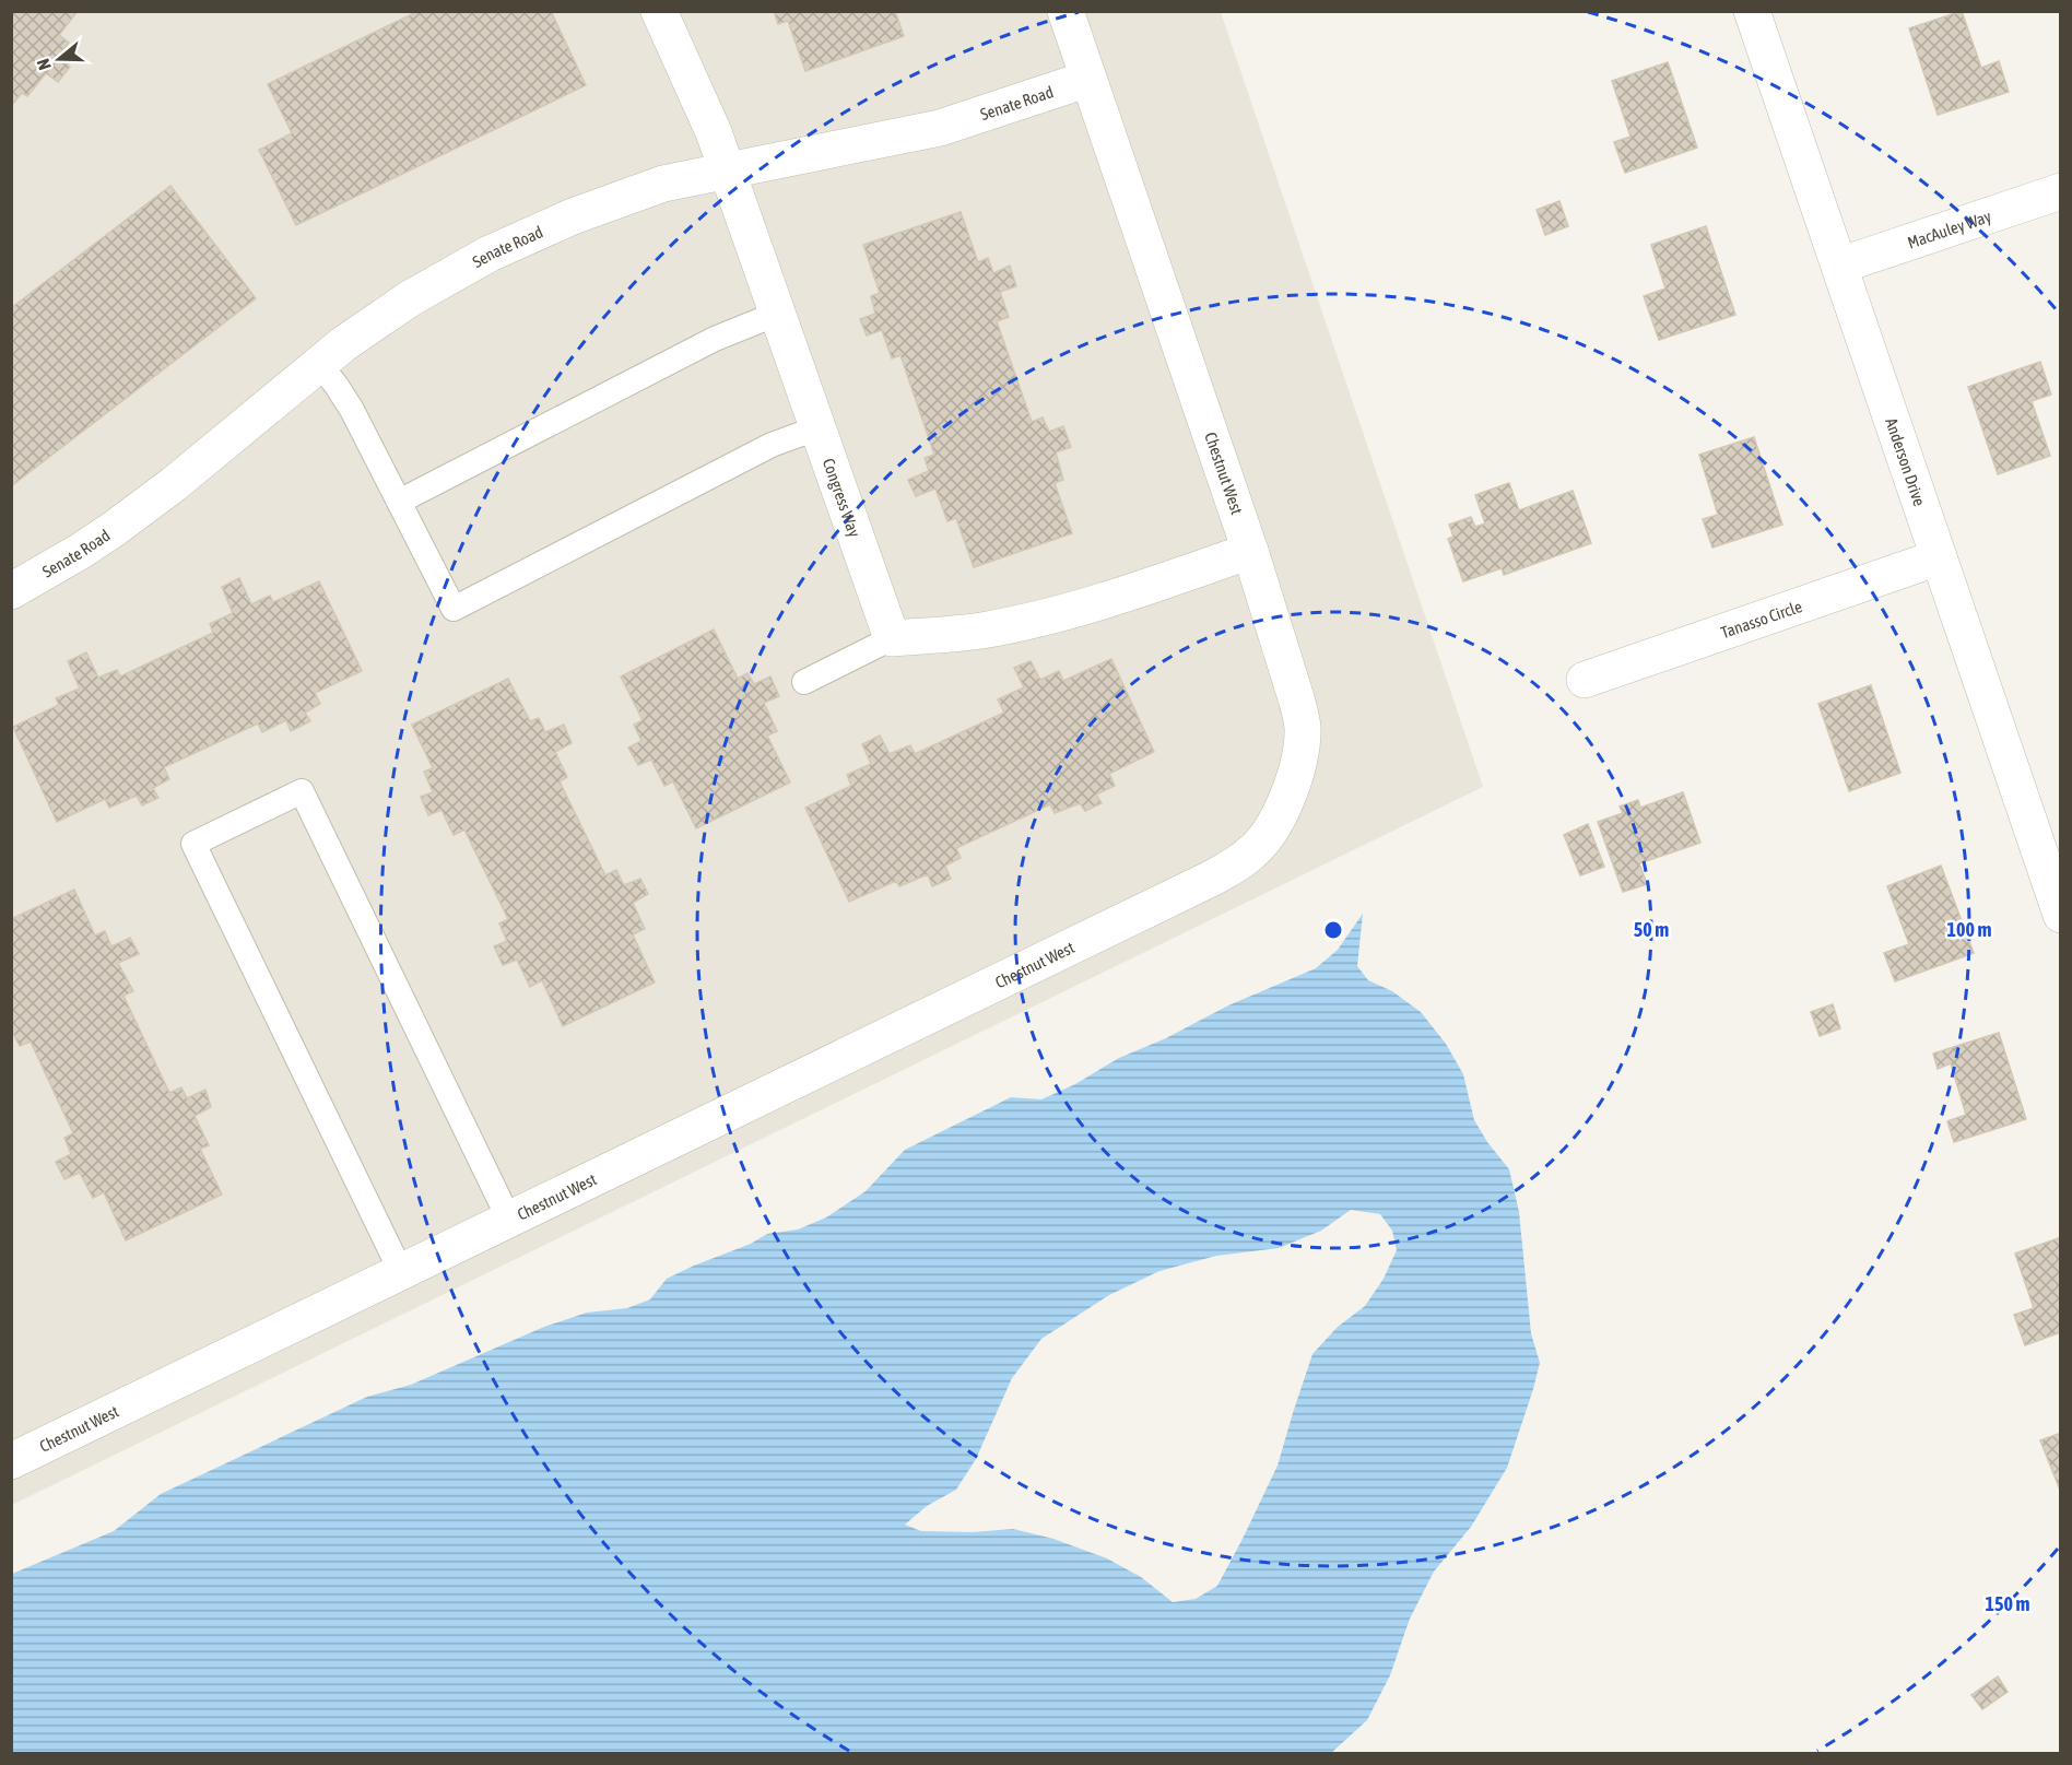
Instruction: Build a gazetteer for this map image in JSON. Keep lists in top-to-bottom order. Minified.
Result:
{"streets":{"street":["Senate Road","MacAuley Way","Anderson Drive","Chestnut West","Congress Way","Tanasso Circle"]},"crossings":[["Senate Road","Chestnut West"],["Senate Road","Congress Way"],["MacAuley Way","Anderson Drive"],["Anderson Drive","Tanasso Circle"]],"north":"left","rings":["50 m","100 m","150 m"]}
